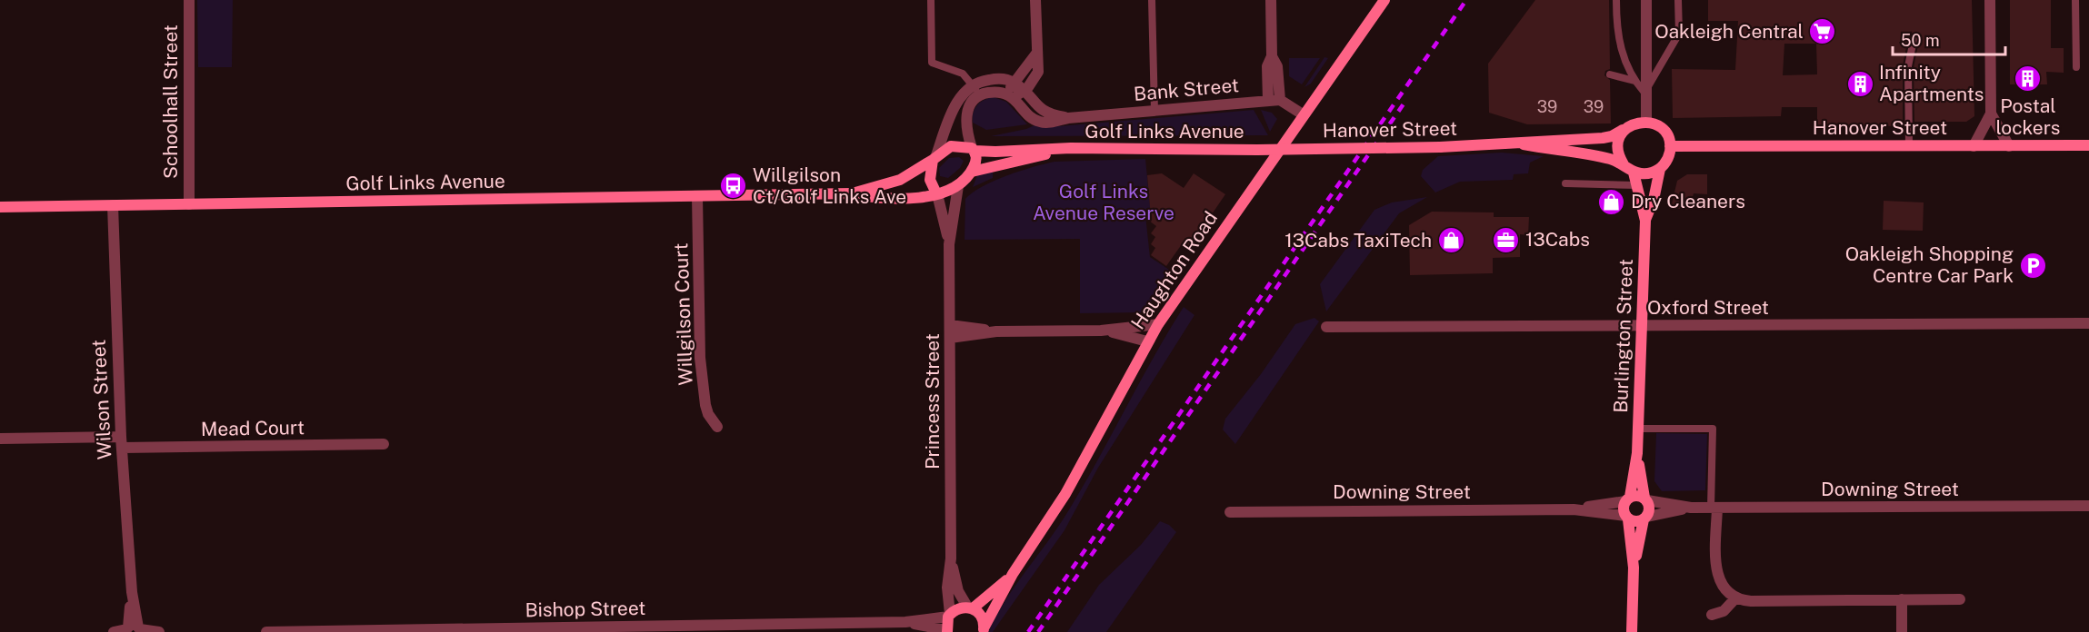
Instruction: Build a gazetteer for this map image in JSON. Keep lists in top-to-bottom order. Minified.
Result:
{"streets":{"street":["Bank Street","Schoolhall Street","Hanover Street","Golf Links Avenue","Haughton Road","Oxford Street","Willgilson Court","Burlington Street","Wilson Street","Princess Street","Mead Court","Downing Street","Bishop Street"]},"crossings":[["Schoolhall Street","Golf Links Avenue"],["Hanover Street","Golf Links Avenue"],["Hanover Street","Burlington Street"],["Golf Links Avenue","Willgilson Court"],["Golf Links Avenue","Wilson Street"],["Golf Links Avenue","Princess Street"],["Haughton Road","Princess Street"],["Haughton Road","Bishop Street"],["Oxford Street","Burlington Street"],["Burlington Street","Downing Street"],["Wilson Street","Mead Court"],["Princess Street","Bishop Street"]],"parks":["Golf Links Avenue Reserve"],"places":{"supermarket":["Oakleigh Central"],"building":["Postal lockers","Infinity Apartments"],"bus stop":["Willgilson Ct/Golf Links Ave"],"shop":["Dry Cleaners","13Cabs TaxiTech"],"office":["13Cabs"],"parking":["Oakleigh Shopping Centre Car Park"]},"house_numbers":["39","39"],"scale_bar":"50 m"}
